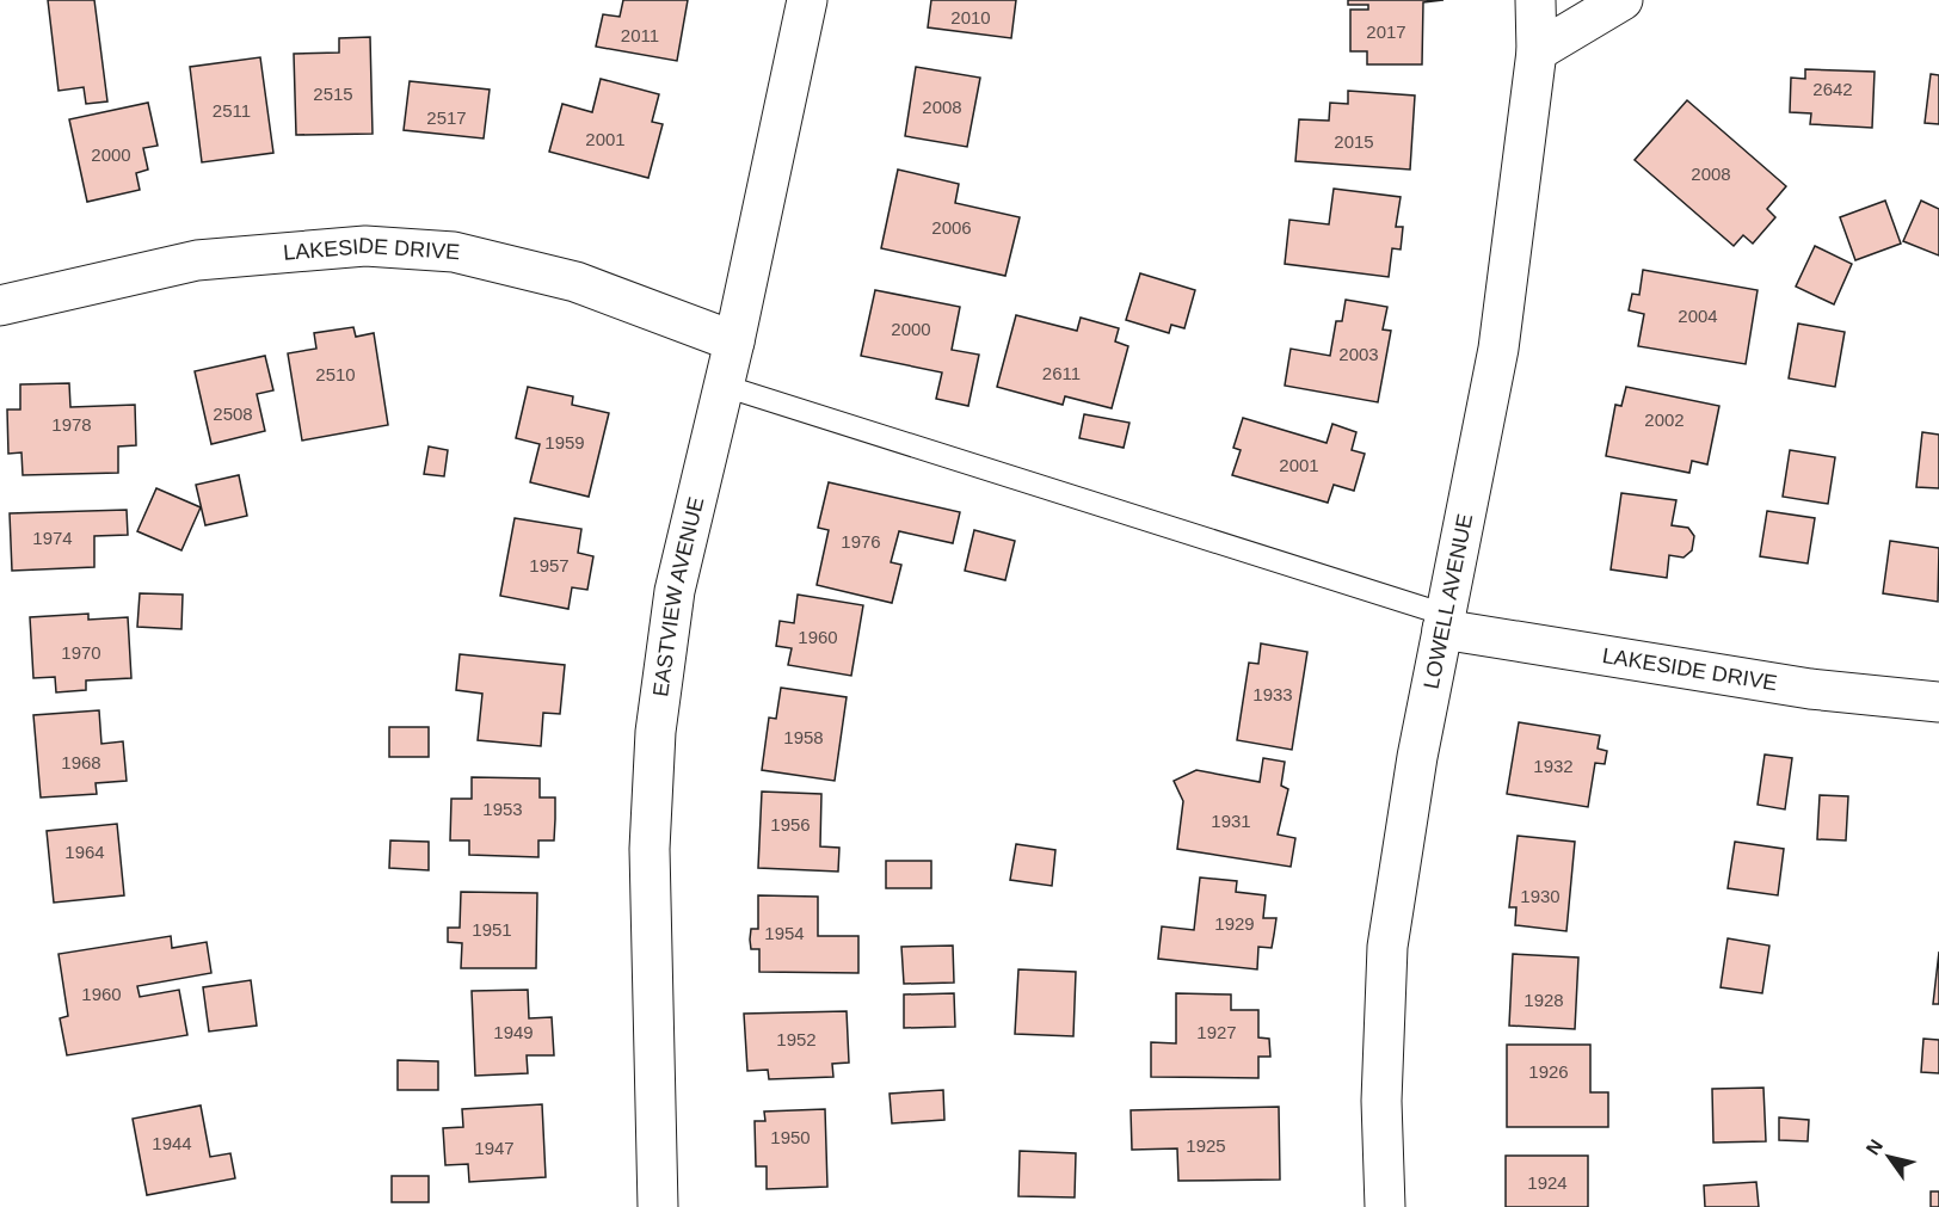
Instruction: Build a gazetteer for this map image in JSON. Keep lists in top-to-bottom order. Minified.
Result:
{"streets":{"street":["LAKESIDE DRIVE","EASTVIEW AVENUE","LOWELL AVENUE"]},"crossings":[["LAKESIDE DRIVE","EASTVIEW AVENUE"],["LAKESIDE DRIVE","LOWELL AVENUE"]],"house_numbers":["2010","2017","2011","2642","2515","2008","2511","2517","2001","2015","2000","2008","2006","2004","2000","2003","2611","2510","2508","2002","1978","1959","2001","1974","1976","1957","1960","1970","1933","1958","1968","1932","1953","1931","1956","1964","1930","1929","1951","1954","1960","1928","1949","1927","1952","1926","1950","1944","1925","1947","1924"],"north":"top left"}
